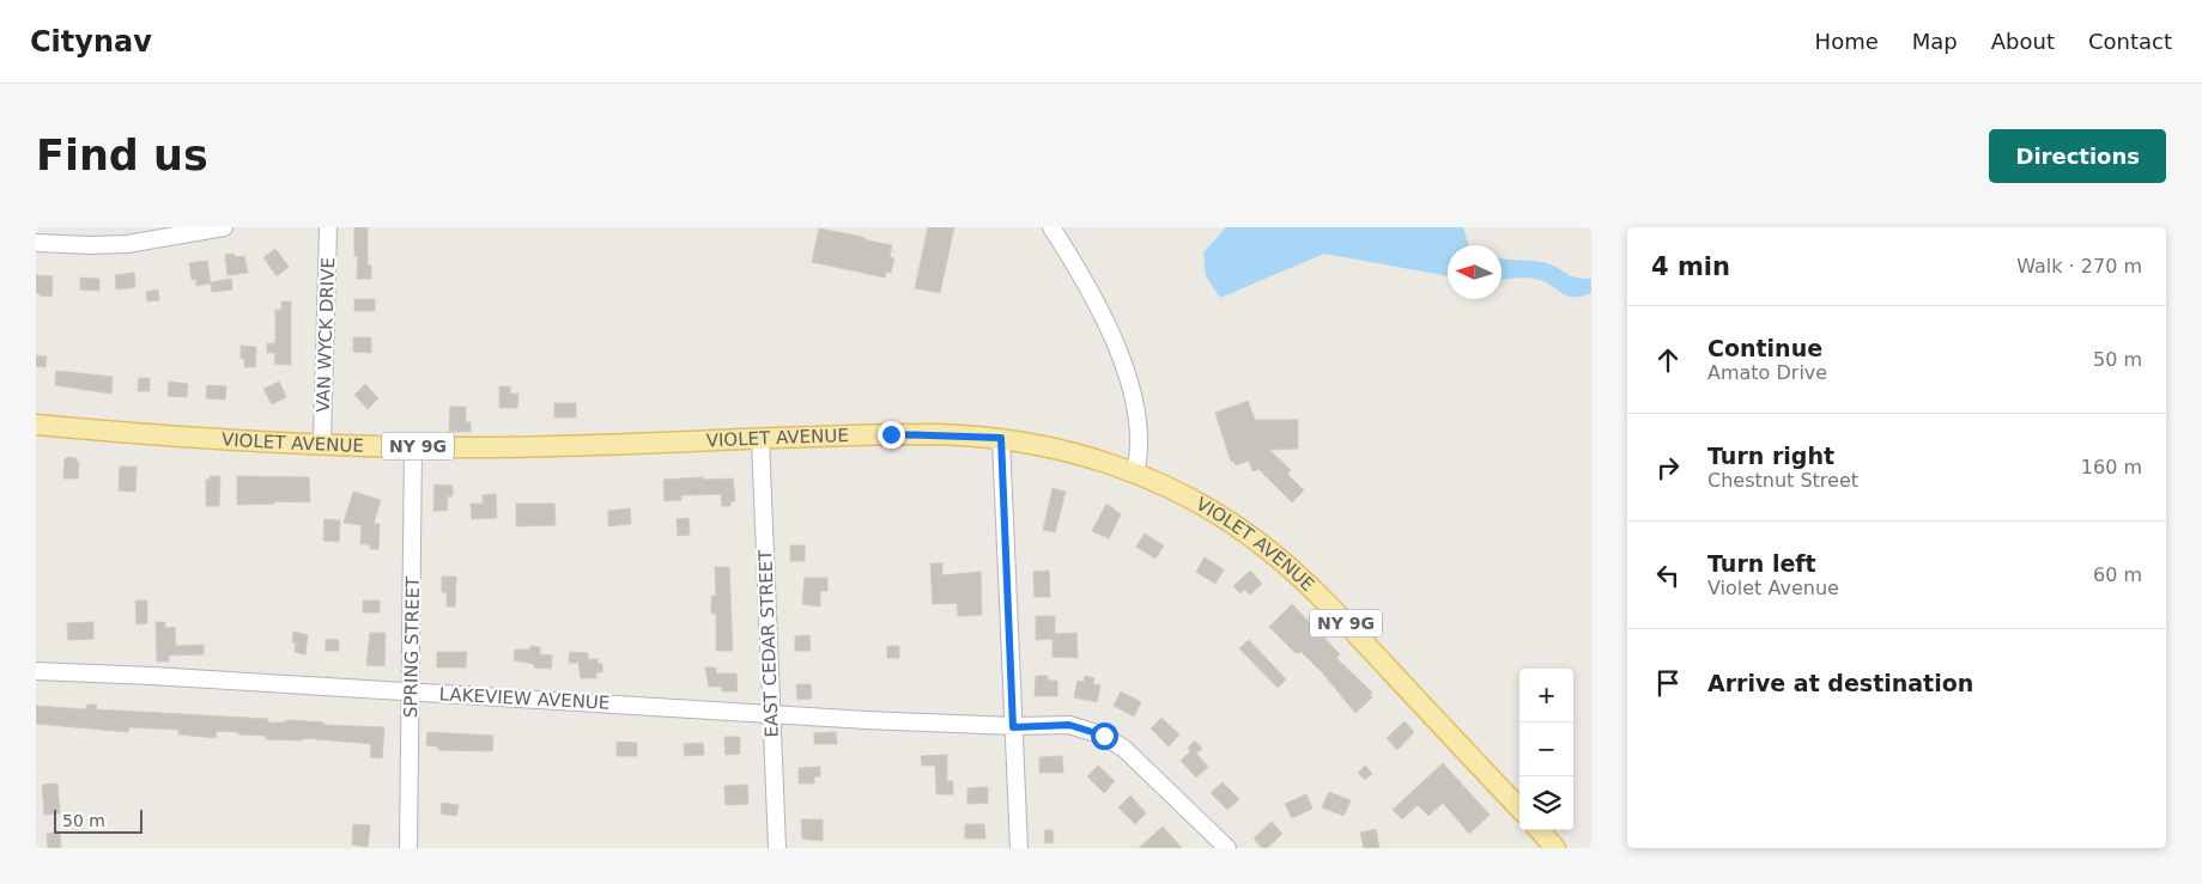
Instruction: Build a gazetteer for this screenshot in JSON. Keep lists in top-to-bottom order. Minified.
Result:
{"streets":{"main road":["VIOLET AVENUE","NY 9G"],"street":["VAN WYCK DRIVE","EAST CEDAR STREET","SPRING STREET","LAKEVIEW AVENUE"]},"crossings":[["VAN WYCK DRIVE","VIOLET AVENUE"],["VIOLET AVENUE","EAST CEDAR STREET"],["VIOLET AVENUE","SPRING STREET"],["EAST CEDAR STREET","LAKEVIEW AVENUE"],["SPRING STREET","LAKEVIEW AVENUE"]],"scale_bar":"50 m","north":"left","page":{"header":"Citynav","nav":["Home","Map","About","Contact"],"buttons":"Directions","title":"Find us","heading":["4 min","Walk · 270 m"],"list":[["Continue","Amato Drive","50 m"],["Turn right","Chestnut Street","160 m"],["Turn left","Violet Avenue","60 m"],"Arrive at destination"],"map_buttons":["+","−"],"scale":"50 m"}}
